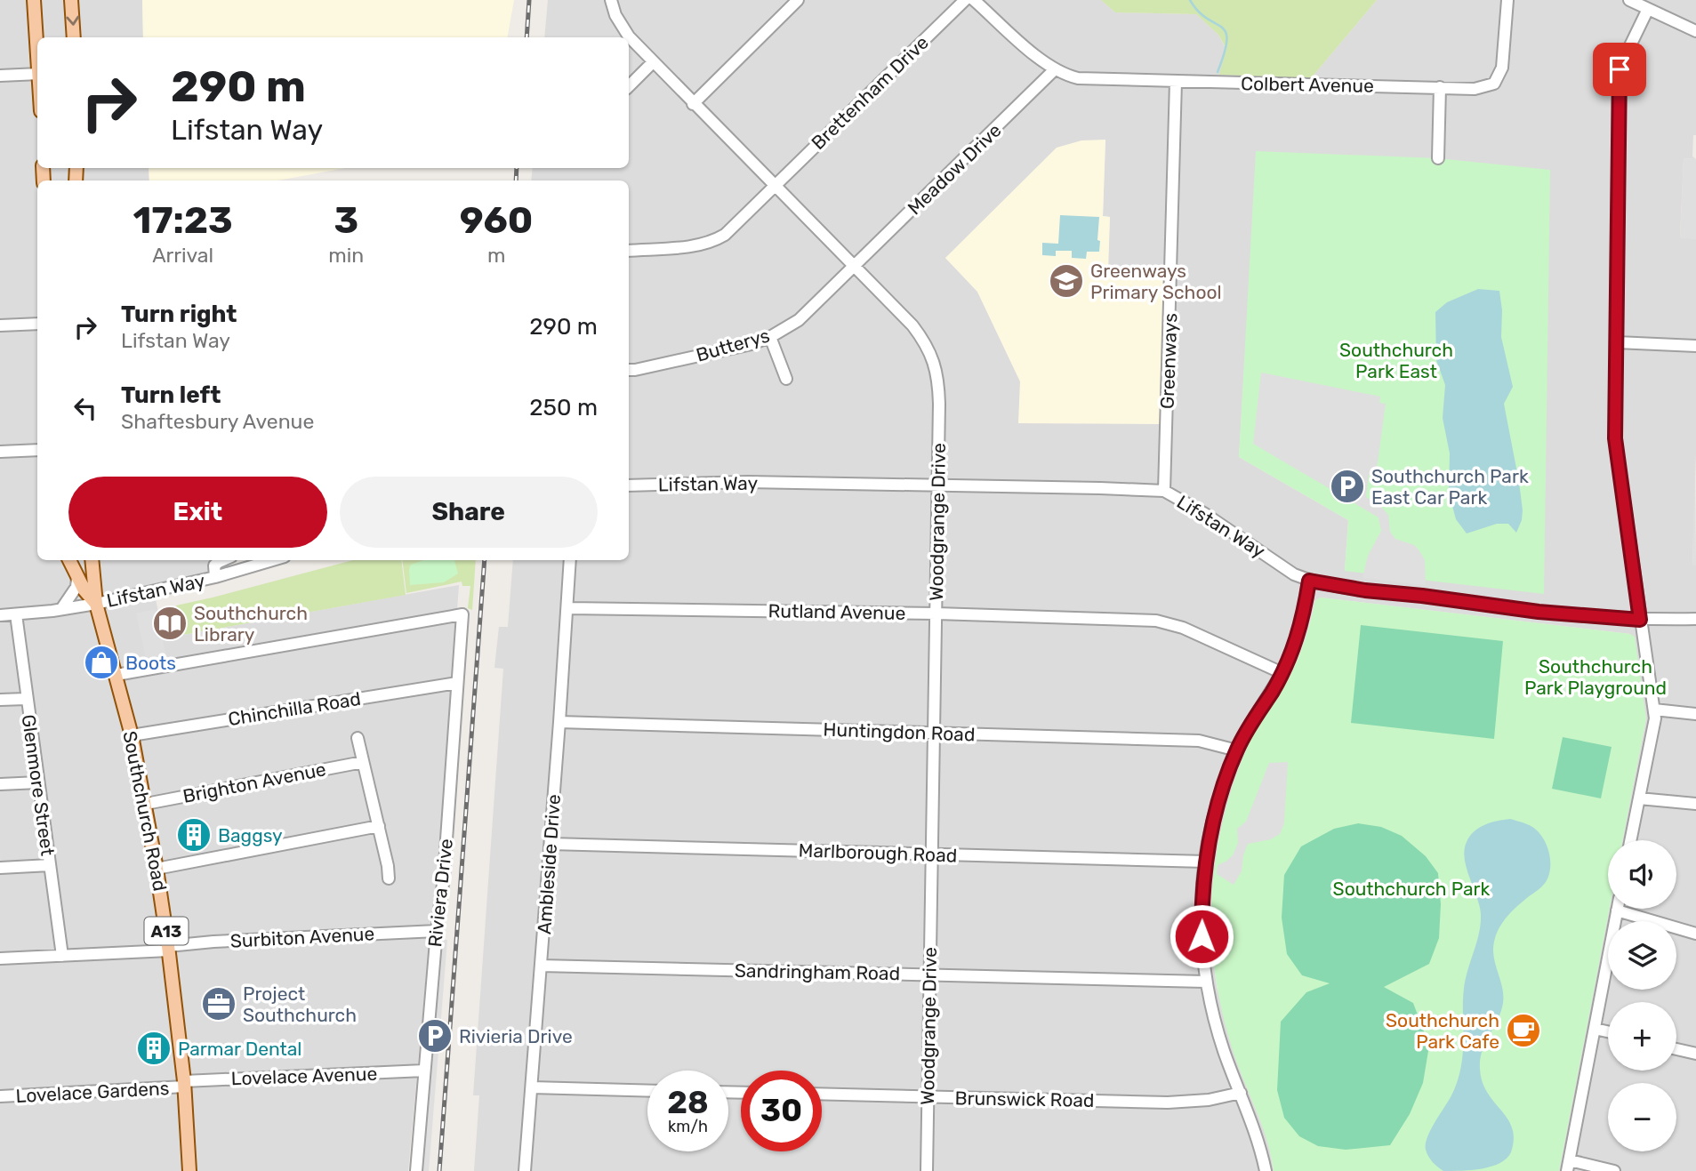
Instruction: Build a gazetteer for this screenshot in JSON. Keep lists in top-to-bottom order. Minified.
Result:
{"streets":{"main road":["Southchurch Road","A13"],"street":["Colbert Avenue","Brettenham Drive","Meadow Drive","Butterys","Greenways","Lifstan Way","Woodgrange Drive","Rutland Avenue","Chinchilla Road","Huntingdon Road","Brighton Avenue","Glenmore Street","Marlborough Road","Ambleside Drive","Riviera Drive","Surbiton Avenue","Sandringham Road","Lovelace Avenue","Lovelace Gardens","Brunswick Road"]},"crossings":[["Colbert Avenue","Meadow Drive"],["Colbert Avenue","Greenways"],["Brettenham Drive","Woodgrange Drive"],["Meadow Drive","Butterys"],["Meadow Drive","Woodgrange Drive"],["Butterys","Woodgrange Drive"],["Greenways","Lifstan Way"],["Lifstan Way","Woodgrange Drive"],["Lifstan Way","Glenmore Street"],["Lifstan Way","Southchurch Road"],["Lifstan Way","A13"],["Woodgrange Drive","Rutland Avenue"],["Woodgrange Drive","Huntingdon Road"],["Woodgrange Drive","Marlborough Road"],["Woodgrange Drive","Sandringham Road"],["Woodgrange Drive","Brunswick Road"],["Rutland Avenue","Ambleside Drive"],["Chinchilla Road","Southchurch Road"],["Chinchilla Road","Riviera Drive"],["Huntingdon Road","Ambleside Drive"],["Brighton Avenue","Southchurch Road"],["Glenmore Street","Surbiton Avenue"],["Southchurch Road","Riviera Drive"],["Southchurch Road","A13"],["Southchurch Road","Surbiton Avenue"],["Southchurch Road","Lovelace Avenue"],["Southchurch Road","Lovelace Gardens"],["Marlborough Road","Ambleside Drive"],["Ambleside Drive","Sandringham Road"],["Riviera Drive","Surbiton Avenue"],["Riviera Drive","Lovelace Avenue"],["Lovelace Avenue","Lovelace Gardens"]],"parks":["Southchurch Park East","Southchurch Park Playground","Southchurch Park"],"places":{"school or university":["Greenways Primary School"],"parking":["Southchurch Park East Car Park","Rivieria Drive"],"library":["Southchurch Library"],"shop":["Boots"],"building":["Baggsy","Parmar Dental"],"office":["Project Southchurch"],"cafe":["Southchurch Park Cafe"]},"page":{"turn":["290 m","Lifstan Way"],"eta":["17:23","Arrival","3","min","960","m"],"list":[{"name":"Turn right","note":"Lifstan Way","value":"290 m"},{"name":"Turn left","note":"Shaftesbury Avenue","value":"250 m"}],"buttons":["Exit","Share"],"map_buttons":["+","−"],"speed":"28 km/h","limit":"30"}}
